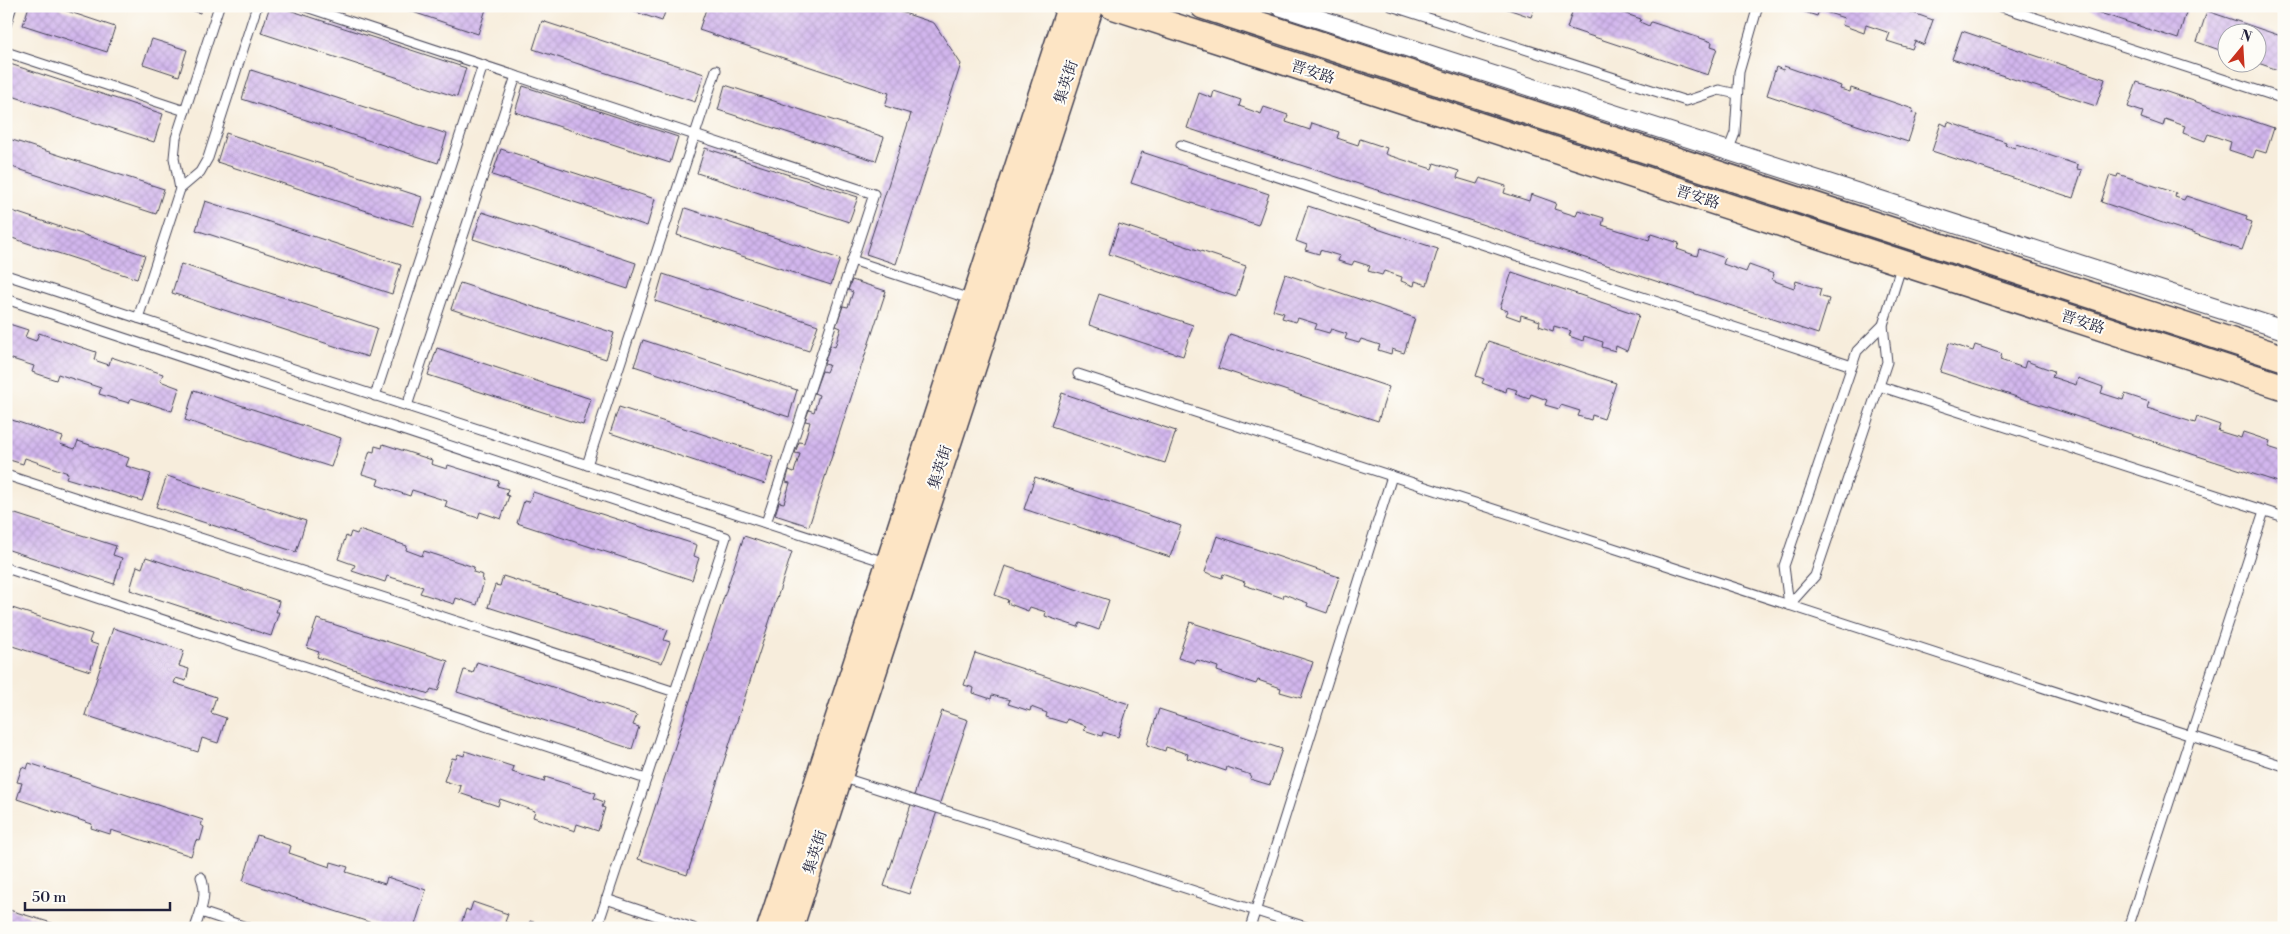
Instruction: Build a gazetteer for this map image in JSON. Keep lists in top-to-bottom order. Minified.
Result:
{"streets":{"main road":["晋安路","集英街"]},"scale_bar":"50 m","north":"top"}
